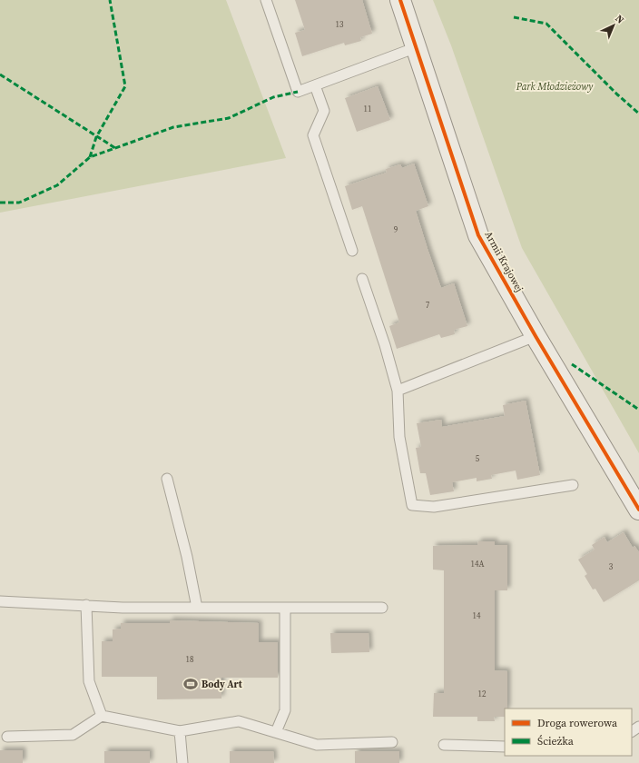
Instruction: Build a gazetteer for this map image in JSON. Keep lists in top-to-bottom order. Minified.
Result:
{"streets":{"street":["Armii Krajowej"]},"parks":["Park Młodzieżowy"],"places":{"sports":["Body Art"]},"house_numbers":["13","11","9","7","5","14A","3","14","18","12"],"legend":["Droga rowerowa","Ścieżka"],"north":"top right"}
